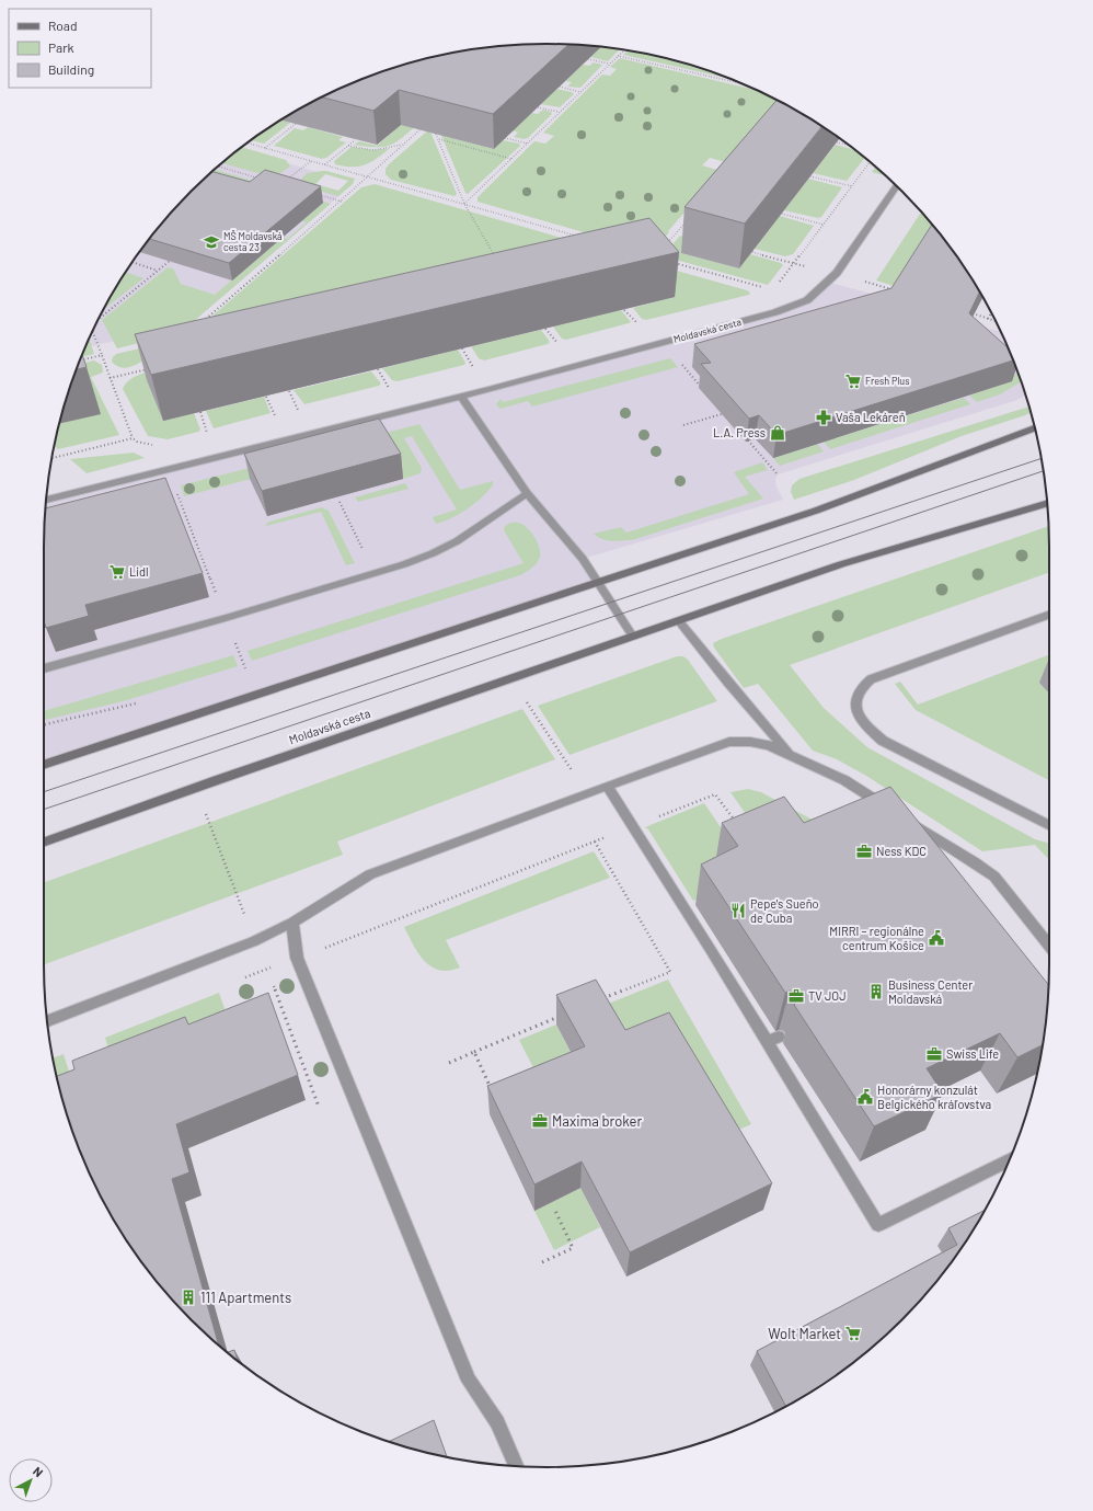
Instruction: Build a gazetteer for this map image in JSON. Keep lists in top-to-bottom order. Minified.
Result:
{"streets":{"street":["Moldavská cesta"]},"places":{"school or university":["MŠ Moldavská cesta 23"],"supermarket":["Fresh Plus","Lidl","Wolt Market"],"pharmacy":["Vaša Lekáreň"],"shop":["L.A. Press"],"office":["Ness KDC","TV JOJ","Swiss Life","Maxima broker"],"restaurant":["Pepe's Sueño de Cuba"],"public building":["MIRRI – regionálne centrum Košice","Honorárny konzulát Belgického kráľovstva"],"building":["Business Center Moldavská","111 Apartments"]},"legend":["Road","Park","Building"],"north":"top right"}
